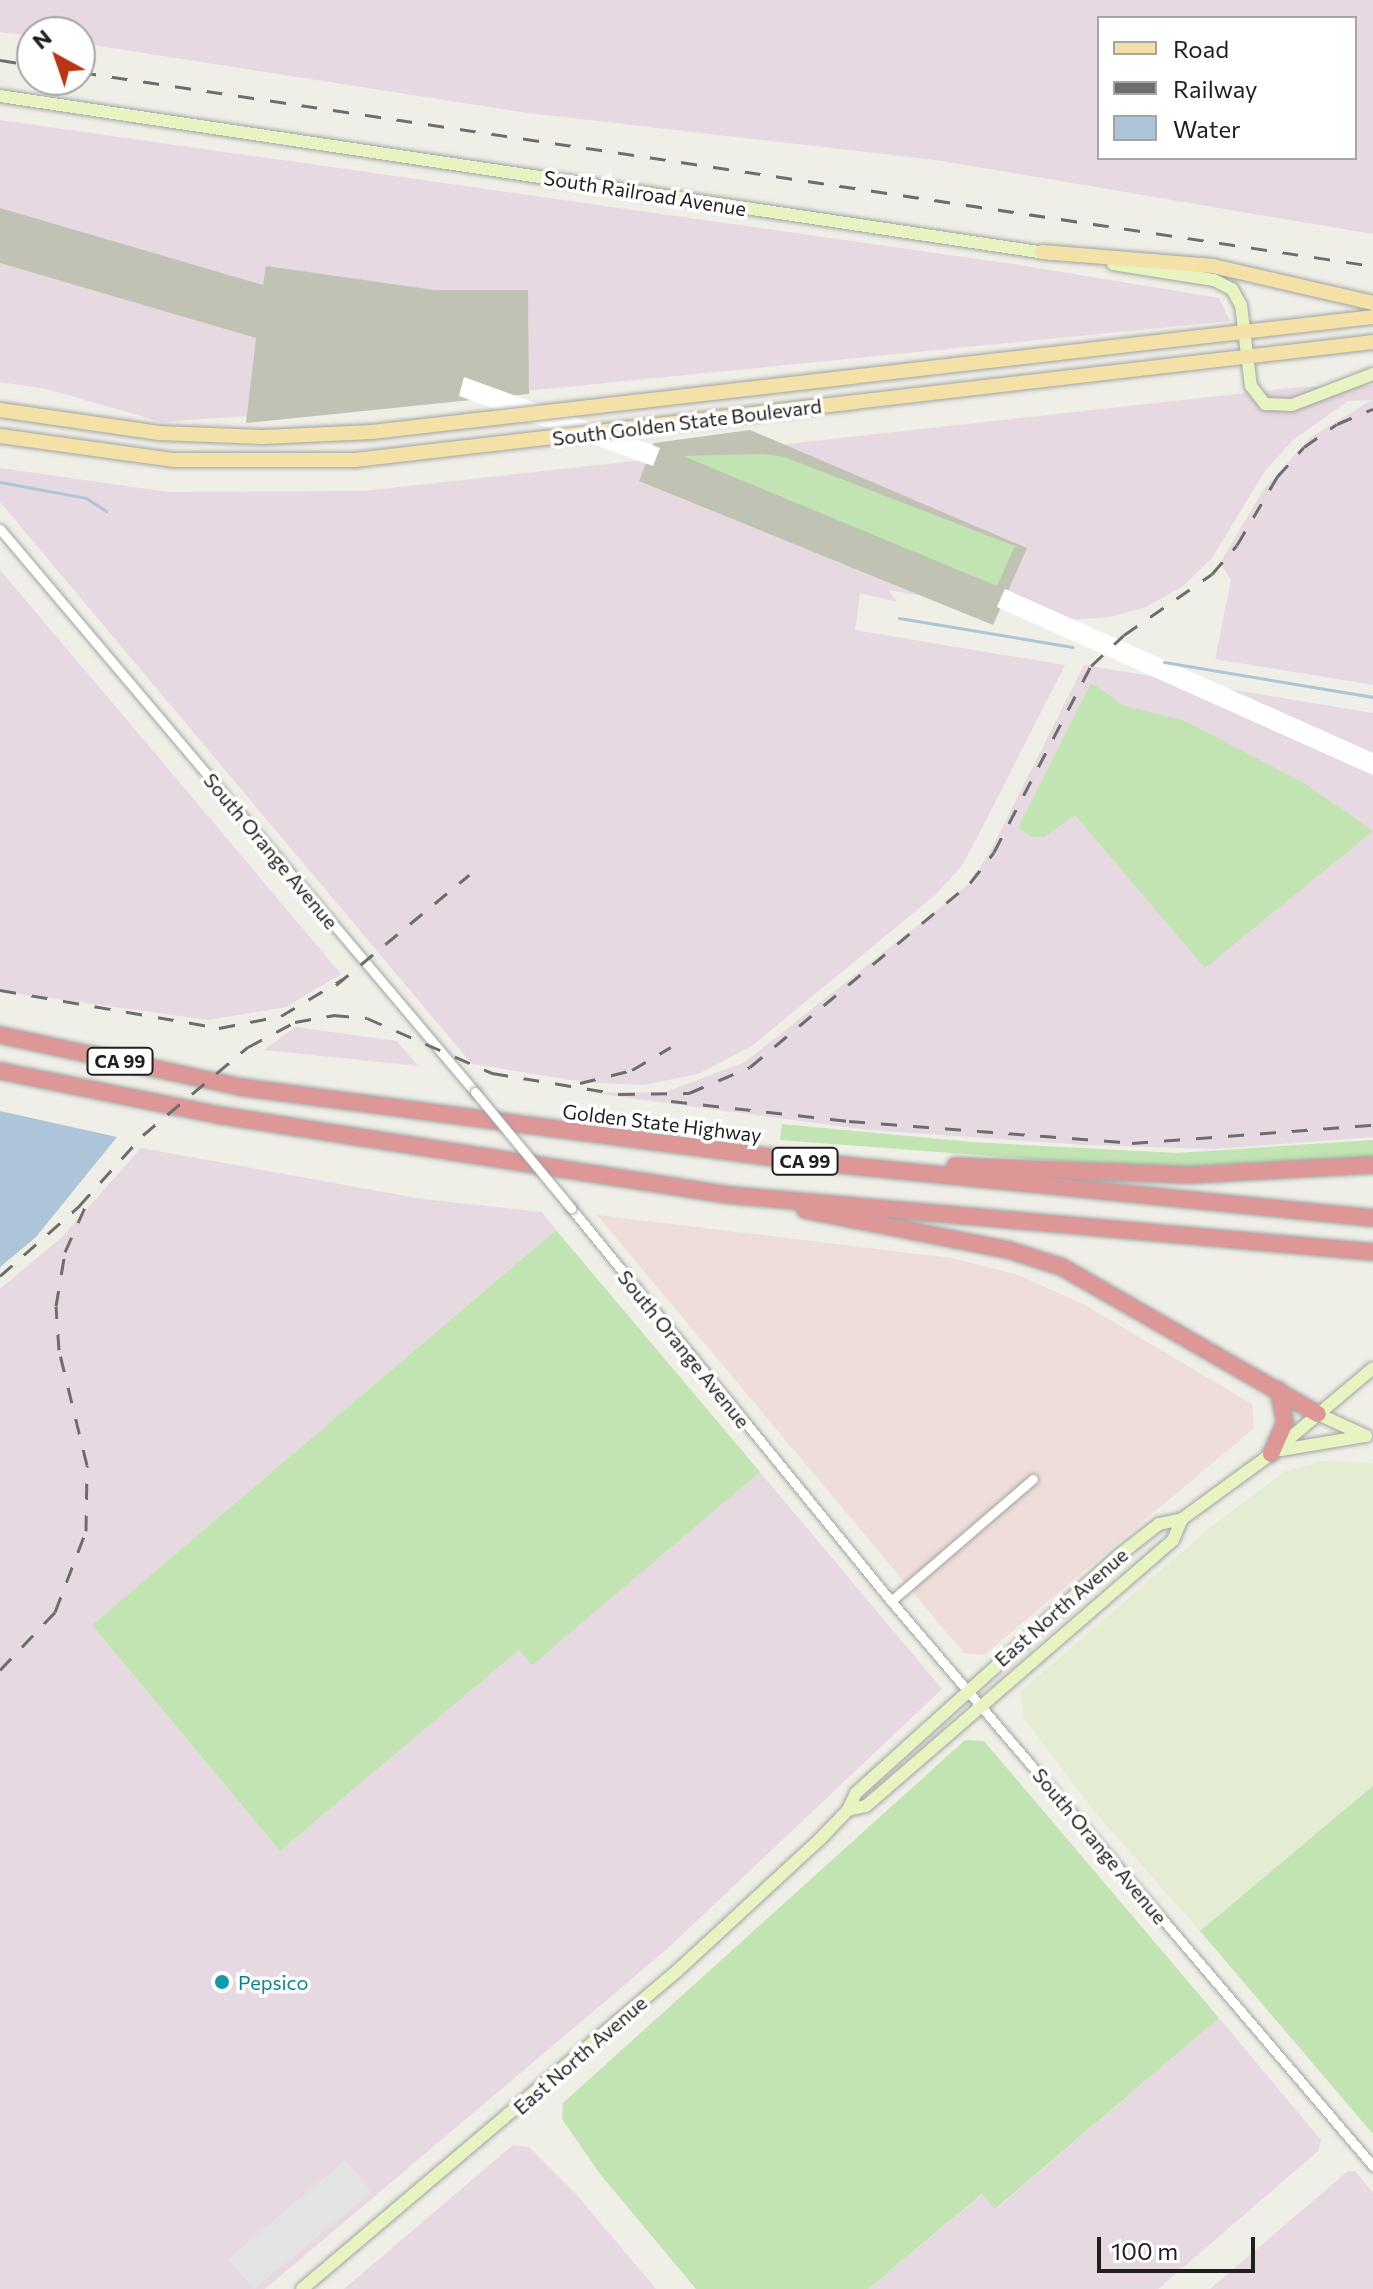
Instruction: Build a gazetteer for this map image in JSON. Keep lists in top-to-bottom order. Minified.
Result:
{"streets":{"highway":["CA 99","Golden State Highway"],"main road":["South Golden State Boulevard"],"street":["South Railroad Avenue","South Orange Avenue","East North Avenue"]},"crossings":[["South Railroad Avenue","South Golden State Boulevard"],["South Orange Avenue","East North Avenue"]],"places":["Pepsico"],"legend":["Road","Railway","Water"],"scale_bar":"100 m","north":"top left"}
